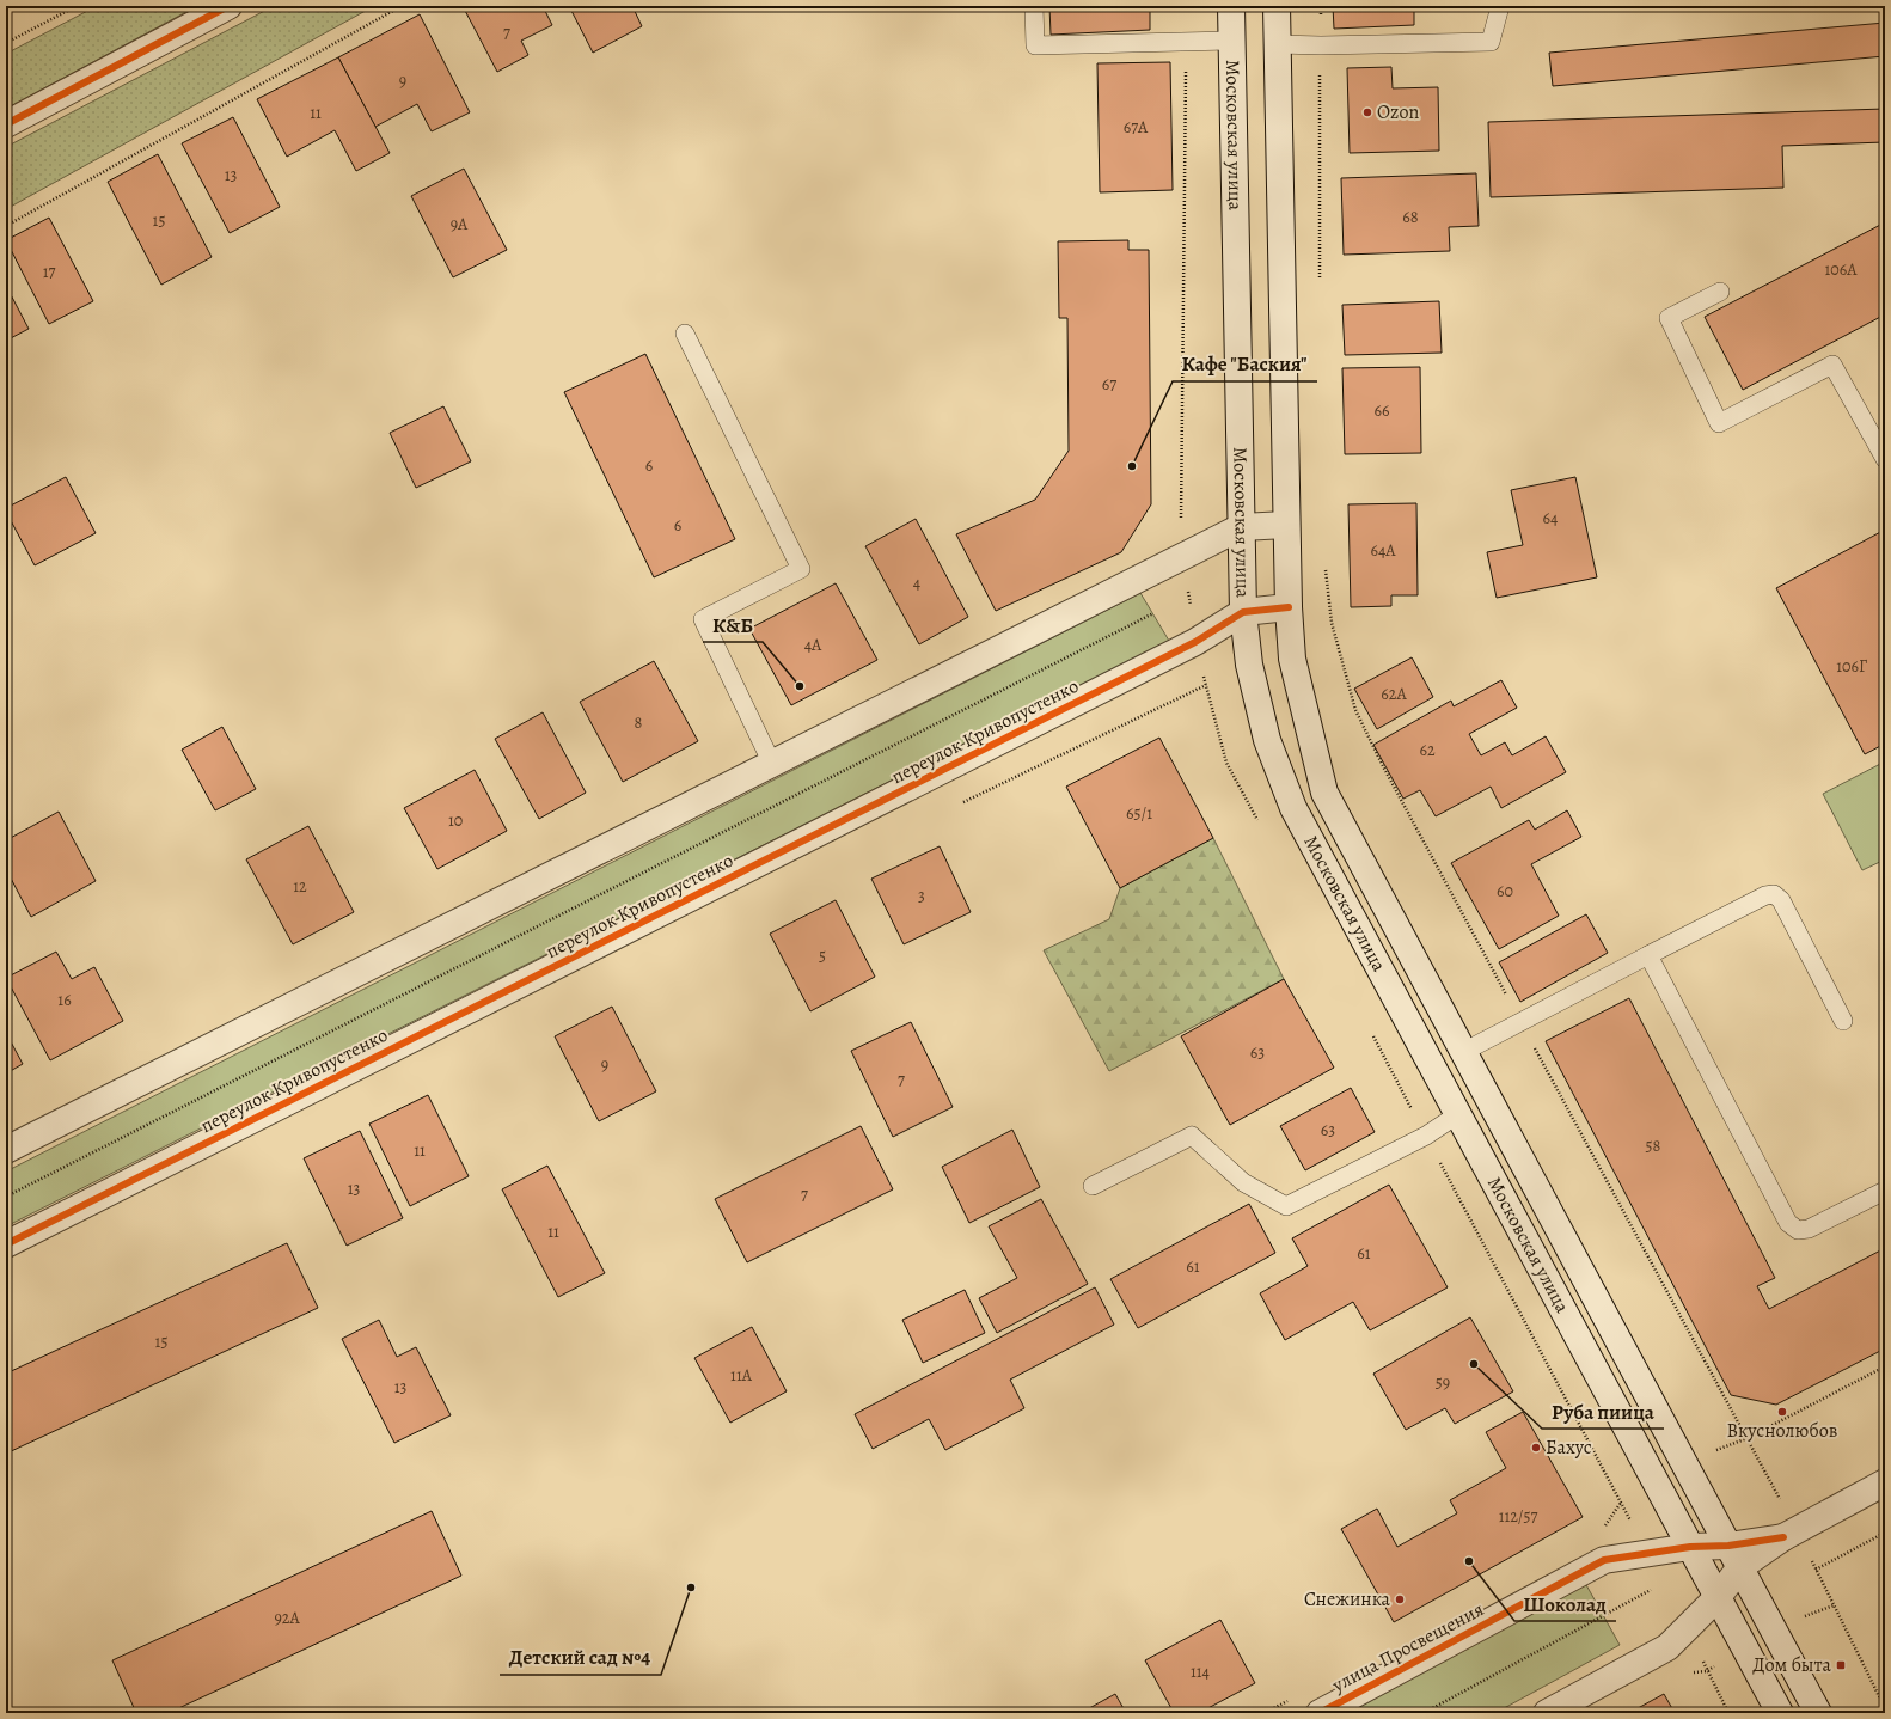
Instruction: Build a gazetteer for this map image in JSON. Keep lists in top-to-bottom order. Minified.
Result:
{"streets":{"street":["Московская улица","переулок Кривопустенко","улица Просвещения"]},"crossings":[["Московская улица","переулок Кривопустенко"],["Московская улица","улица Просвещения"]],"places":{"other":["Ozon","Кафе \"Баския\"","К&Б","Руба пиица","Вкуснолюбов","Бахус","Шоколад","Детский сад №4","Снежинка"],"transit":["Дом быта"]},"house_numbers":["7","9","11","67А","13","68","15","9А","106А","17","67","66","6","64","6","64А","4","4А","106Г","62А","8","62","65/1","10","12","60","3","5","16","63","9","7","63","58","11","13","7","11","61","61","15","11А","59","13","112/57","92А","114"]}
